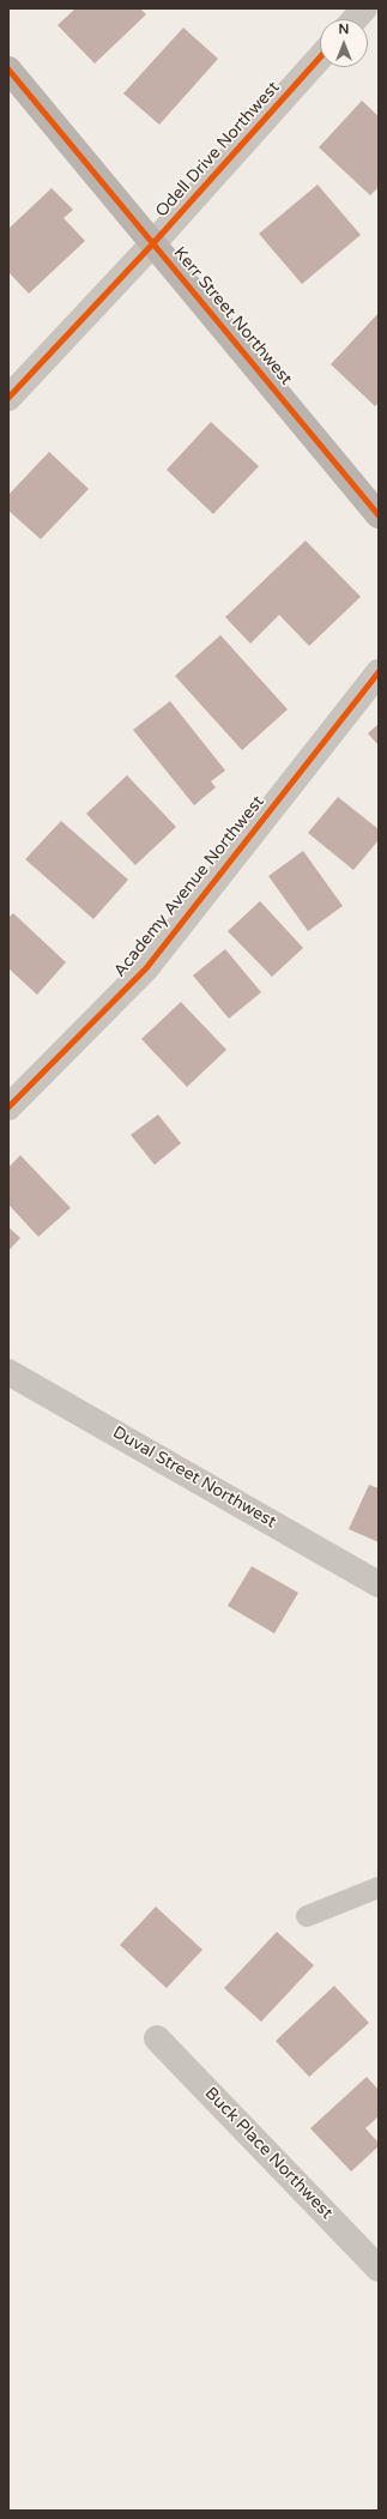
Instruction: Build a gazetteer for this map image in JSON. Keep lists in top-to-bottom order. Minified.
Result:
{"streets":{"street":["Odell Drive Northwest","Kerr Street Northwest","Academy Avenue Northwest","Duval Street Northwest","Buck Place Northwest"]},"crossings":[["Odell Drive Northwest","Kerr Street Northwest"]],"north":"top"}
